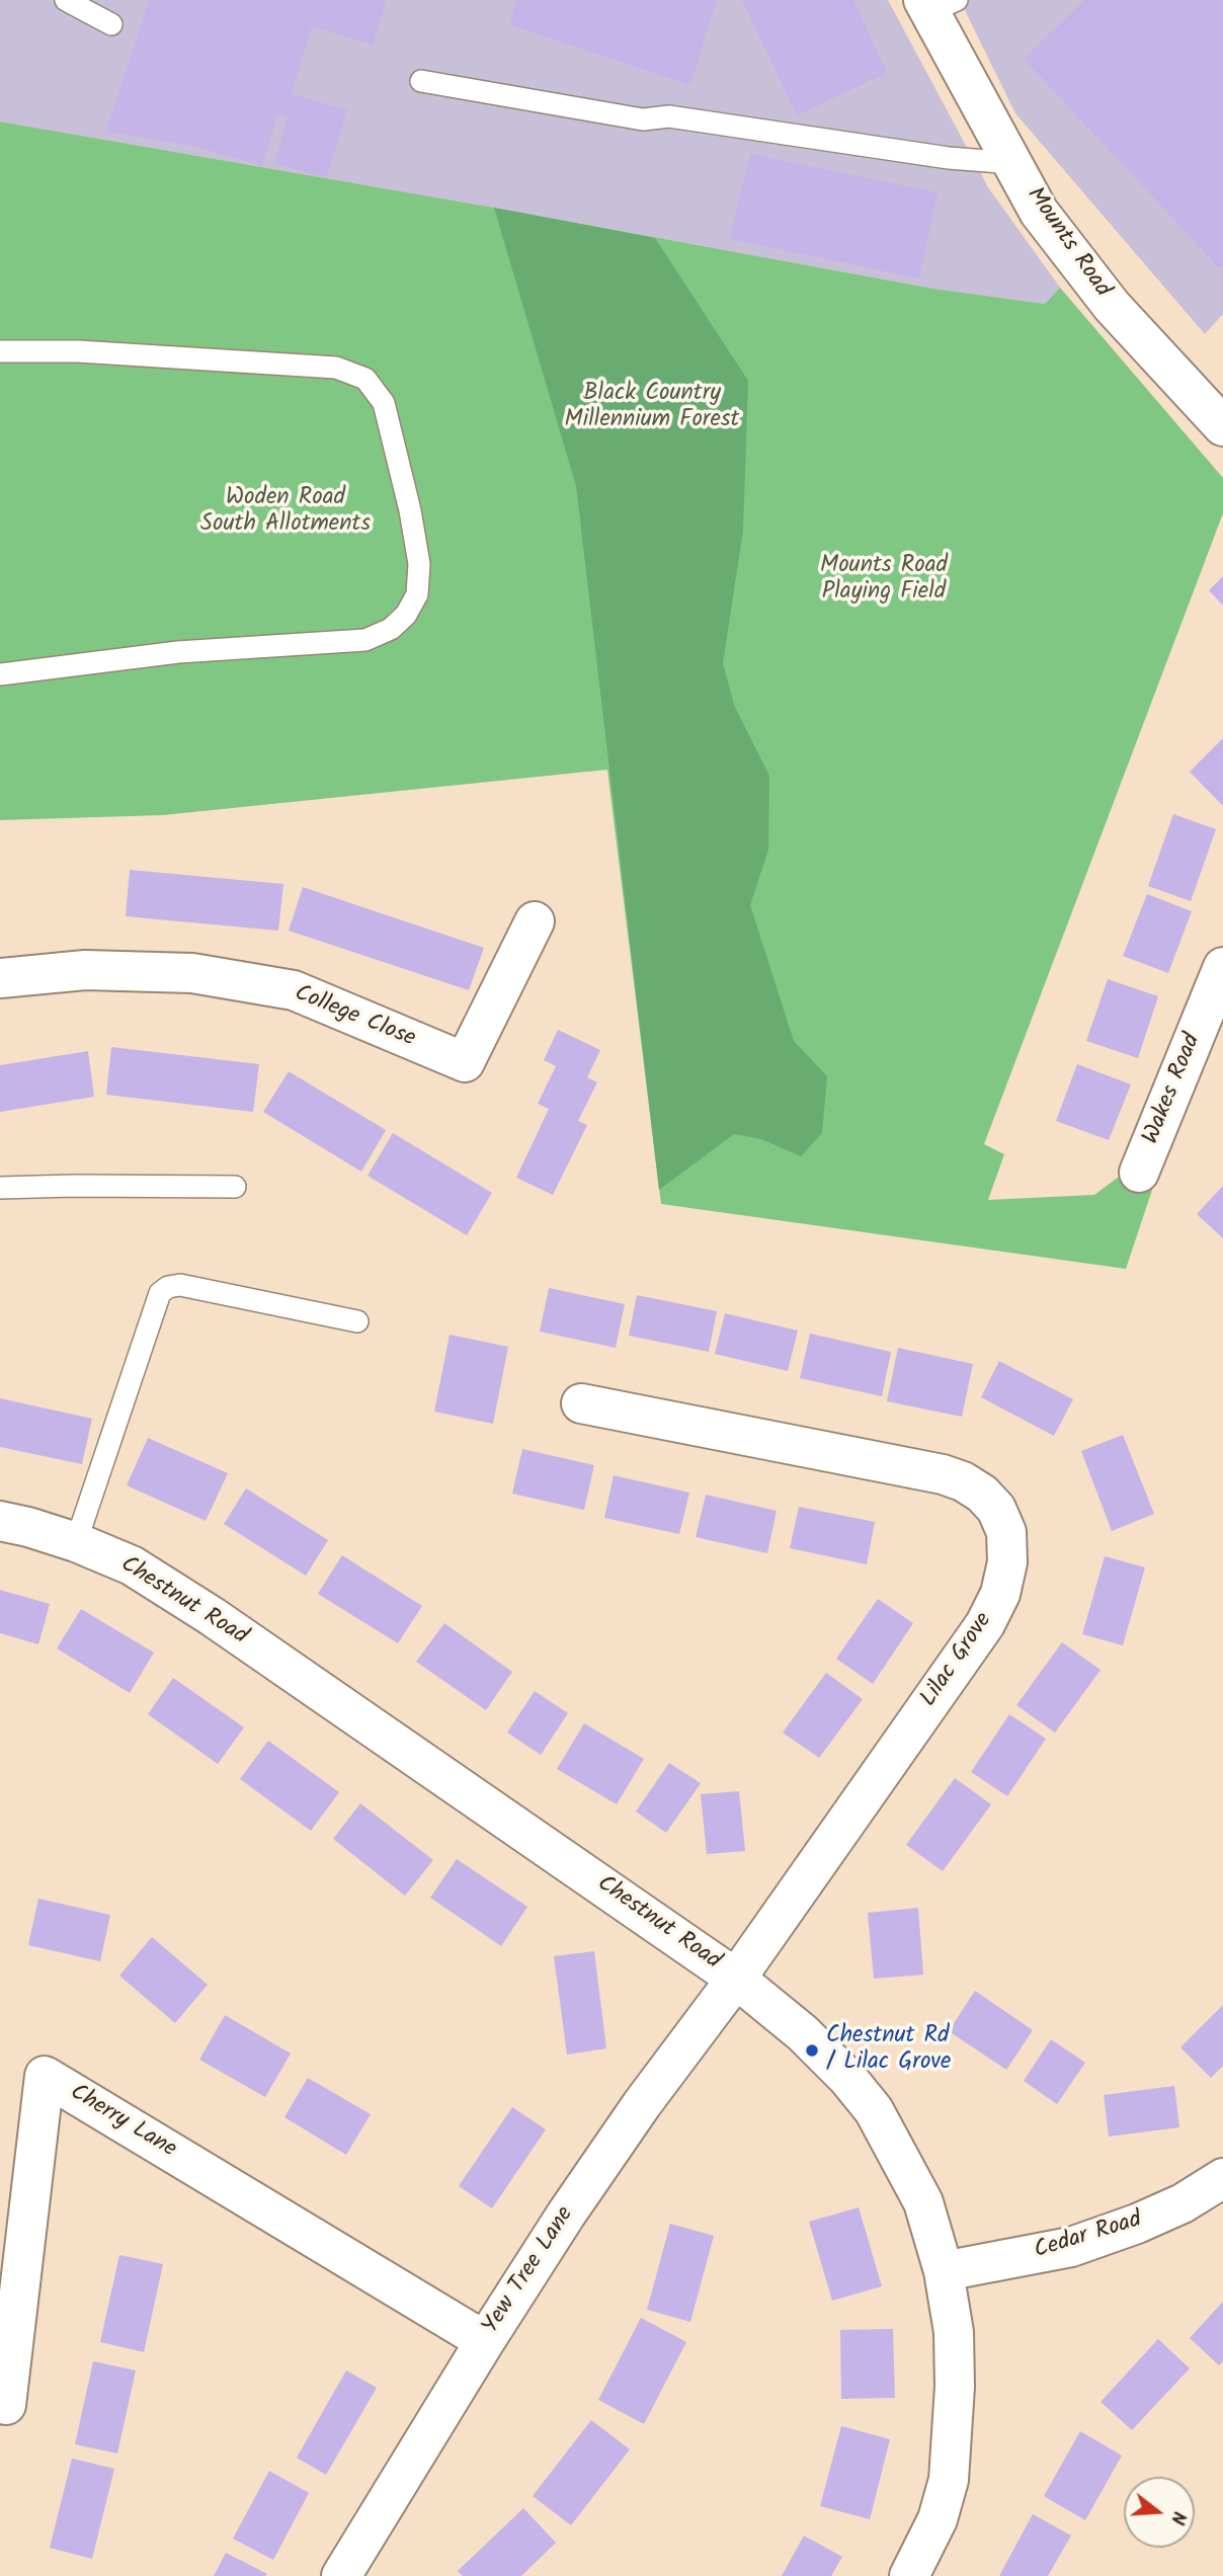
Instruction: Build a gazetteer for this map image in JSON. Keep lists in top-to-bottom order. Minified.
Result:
{"streets":{"street":["Mounts Road","College Close","Wakes Road","Chestnut Road","Lilac Grove","Cherry Lane","Cedar Road","Yew Tree Lane"]},"crossings":[["Chestnut Road","Lilac Grove"],["Chestnut Road","Cedar Road"],["Chestnut Road","Yew Tree Lane"],["Lilac Grove","Yew Tree Lane"],["Cherry Lane","Yew Tree Lane"]],"parks":["Black Country Millennium Forest","Woden Road South Allotments","Mounts Road Playing Field"],"places":["Chestnut Rd / Lilac Grove"],"north":"right"}
